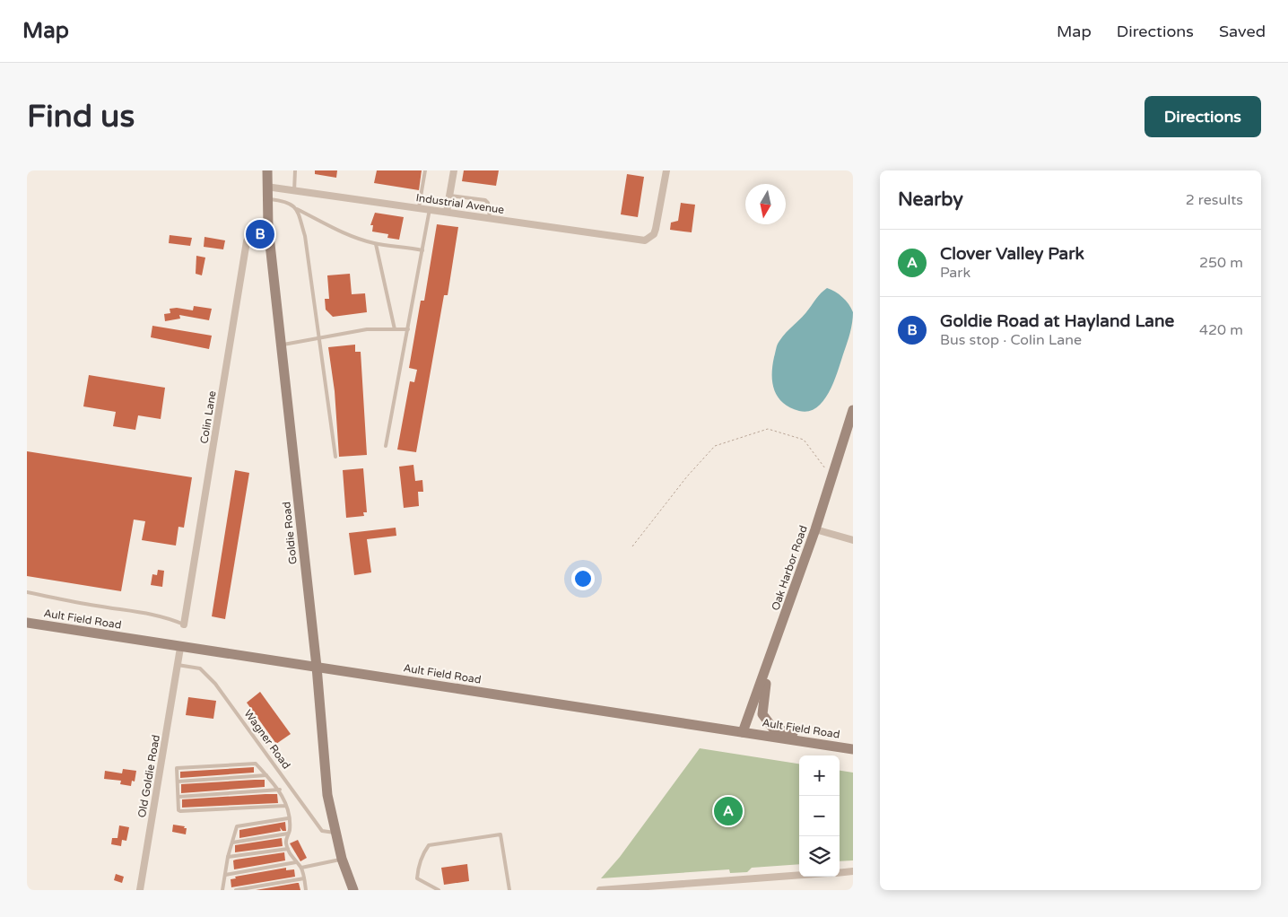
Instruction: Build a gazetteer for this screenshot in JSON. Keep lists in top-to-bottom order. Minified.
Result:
{"streets":{"street":["Industrial Avenue","Colin Lane","Goldie Road","Oak Harbor Road","Ault Field Road","Old Goldie Road"],"lane":["Wagner Road"]},"crossings":[["Industrial Avenue","Goldie Road"],["Colin Lane","Goldie Road"],["Goldie Road","Ault Field Road"],["Goldie Road","Wagner Road"],["Oak Harbor Road","Ault Field Road"],["Wagner Road","Old Goldie Road"]],"north":"bottom","page":{"header":"Map","nav":["Map","Directions","Saved"],"buttons":"Directions","title":"Find us","heading":["Nearby","2 results"],"pins":["B","A"],"list":[{"mark":"A","name":"Clover Valley Park","note":"Park","value":"250 m"},{"mark":"B","name":"Goldie Road at Hayland Lane","note":"Bus stop · Colin Lane","value":"420 m"}],"map_buttons":["+","−"]}}
